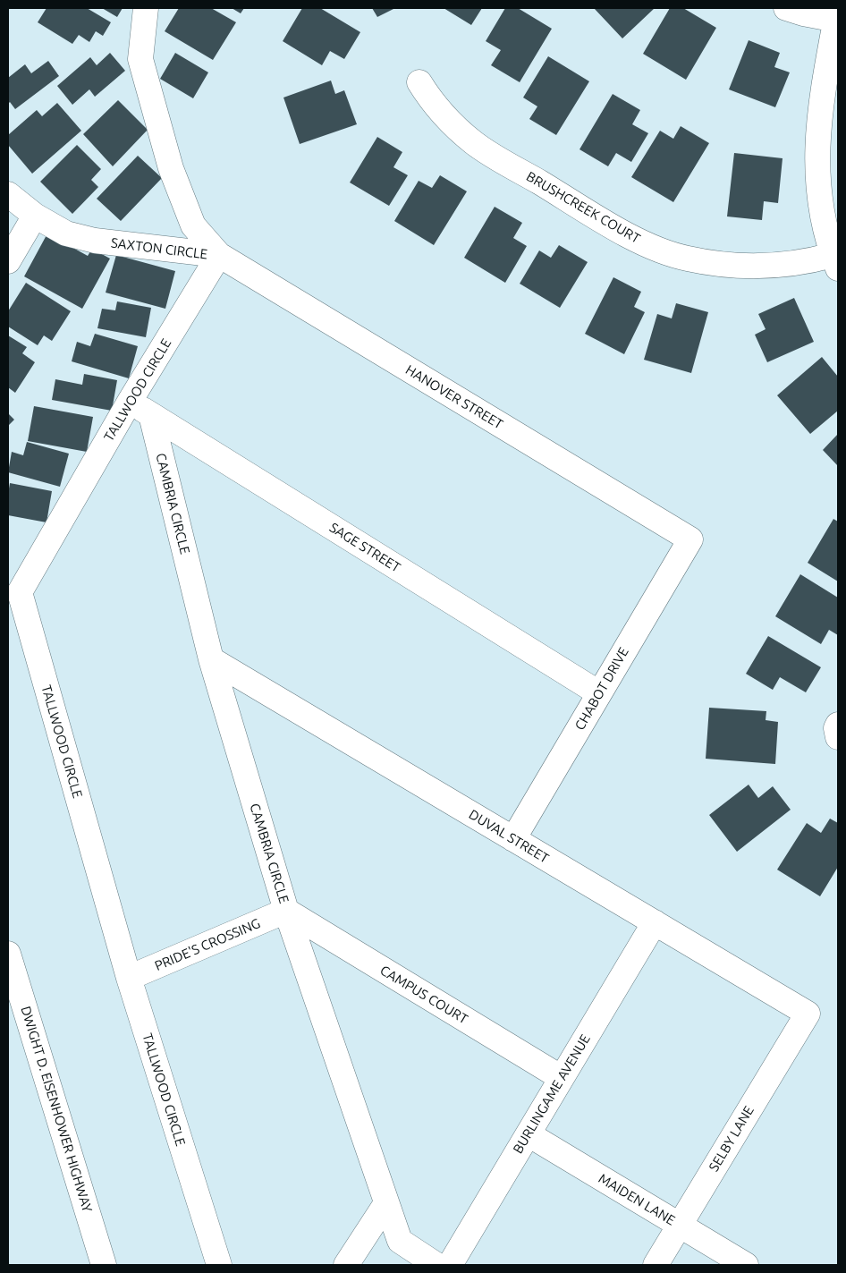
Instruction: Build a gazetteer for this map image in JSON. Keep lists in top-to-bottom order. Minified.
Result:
{"streets":{"main road":["BRUSHCREEK COURT","SAXTON CIRCLE","TALLWOOD CIRCLE","HANOVER STREET","CAMBRIA CIRCLE","SAGE STREET","CHABOT DRIVE","DUVAL STREET","PRIDE'S CROSSING","CAMPUS COURT","BURLINGAME AVENUE","DWIGHT D. EISENHOWER HIGHWAY","SELBY LANE","MAIDEN LANE"]},"crossings":[["SAXTON CIRCLE","TALLWOOD CIRCLE"],["SAXTON CIRCLE","HANOVER STREET"],["TALLWOOD CIRCLE","HANOVER STREET"],["TALLWOOD CIRCLE","SAGE STREET"],["TALLWOOD CIRCLE","PRIDE'S CROSSING"],["HANOVER STREET","CHABOT DRIVE"],["CAMBRIA CIRCLE","SAGE STREET"],["CAMBRIA CIRCLE","DUVAL STREET"],["CAMBRIA CIRCLE","PRIDE'S CROSSING"],["CAMBRIA CIRCLE","CAMPUS COURT"],["SAGE STREET","CHABOT DRIVE"],["CHABOT DRIVE","DUVAL STREET"],["DUVAL STREET","BURLINGAME AVENUE"],["DUVAL STREET","SELBY LANE"],["PRIDE'S CROSSING","CAMPUS COURT"],["CAMPUS COURT","BURLINGAME AVENUE"],["BURLINGAME AVENUE","MAIDEN LANE"],["SELBY LANE","MAIDEN LANE"]]}
